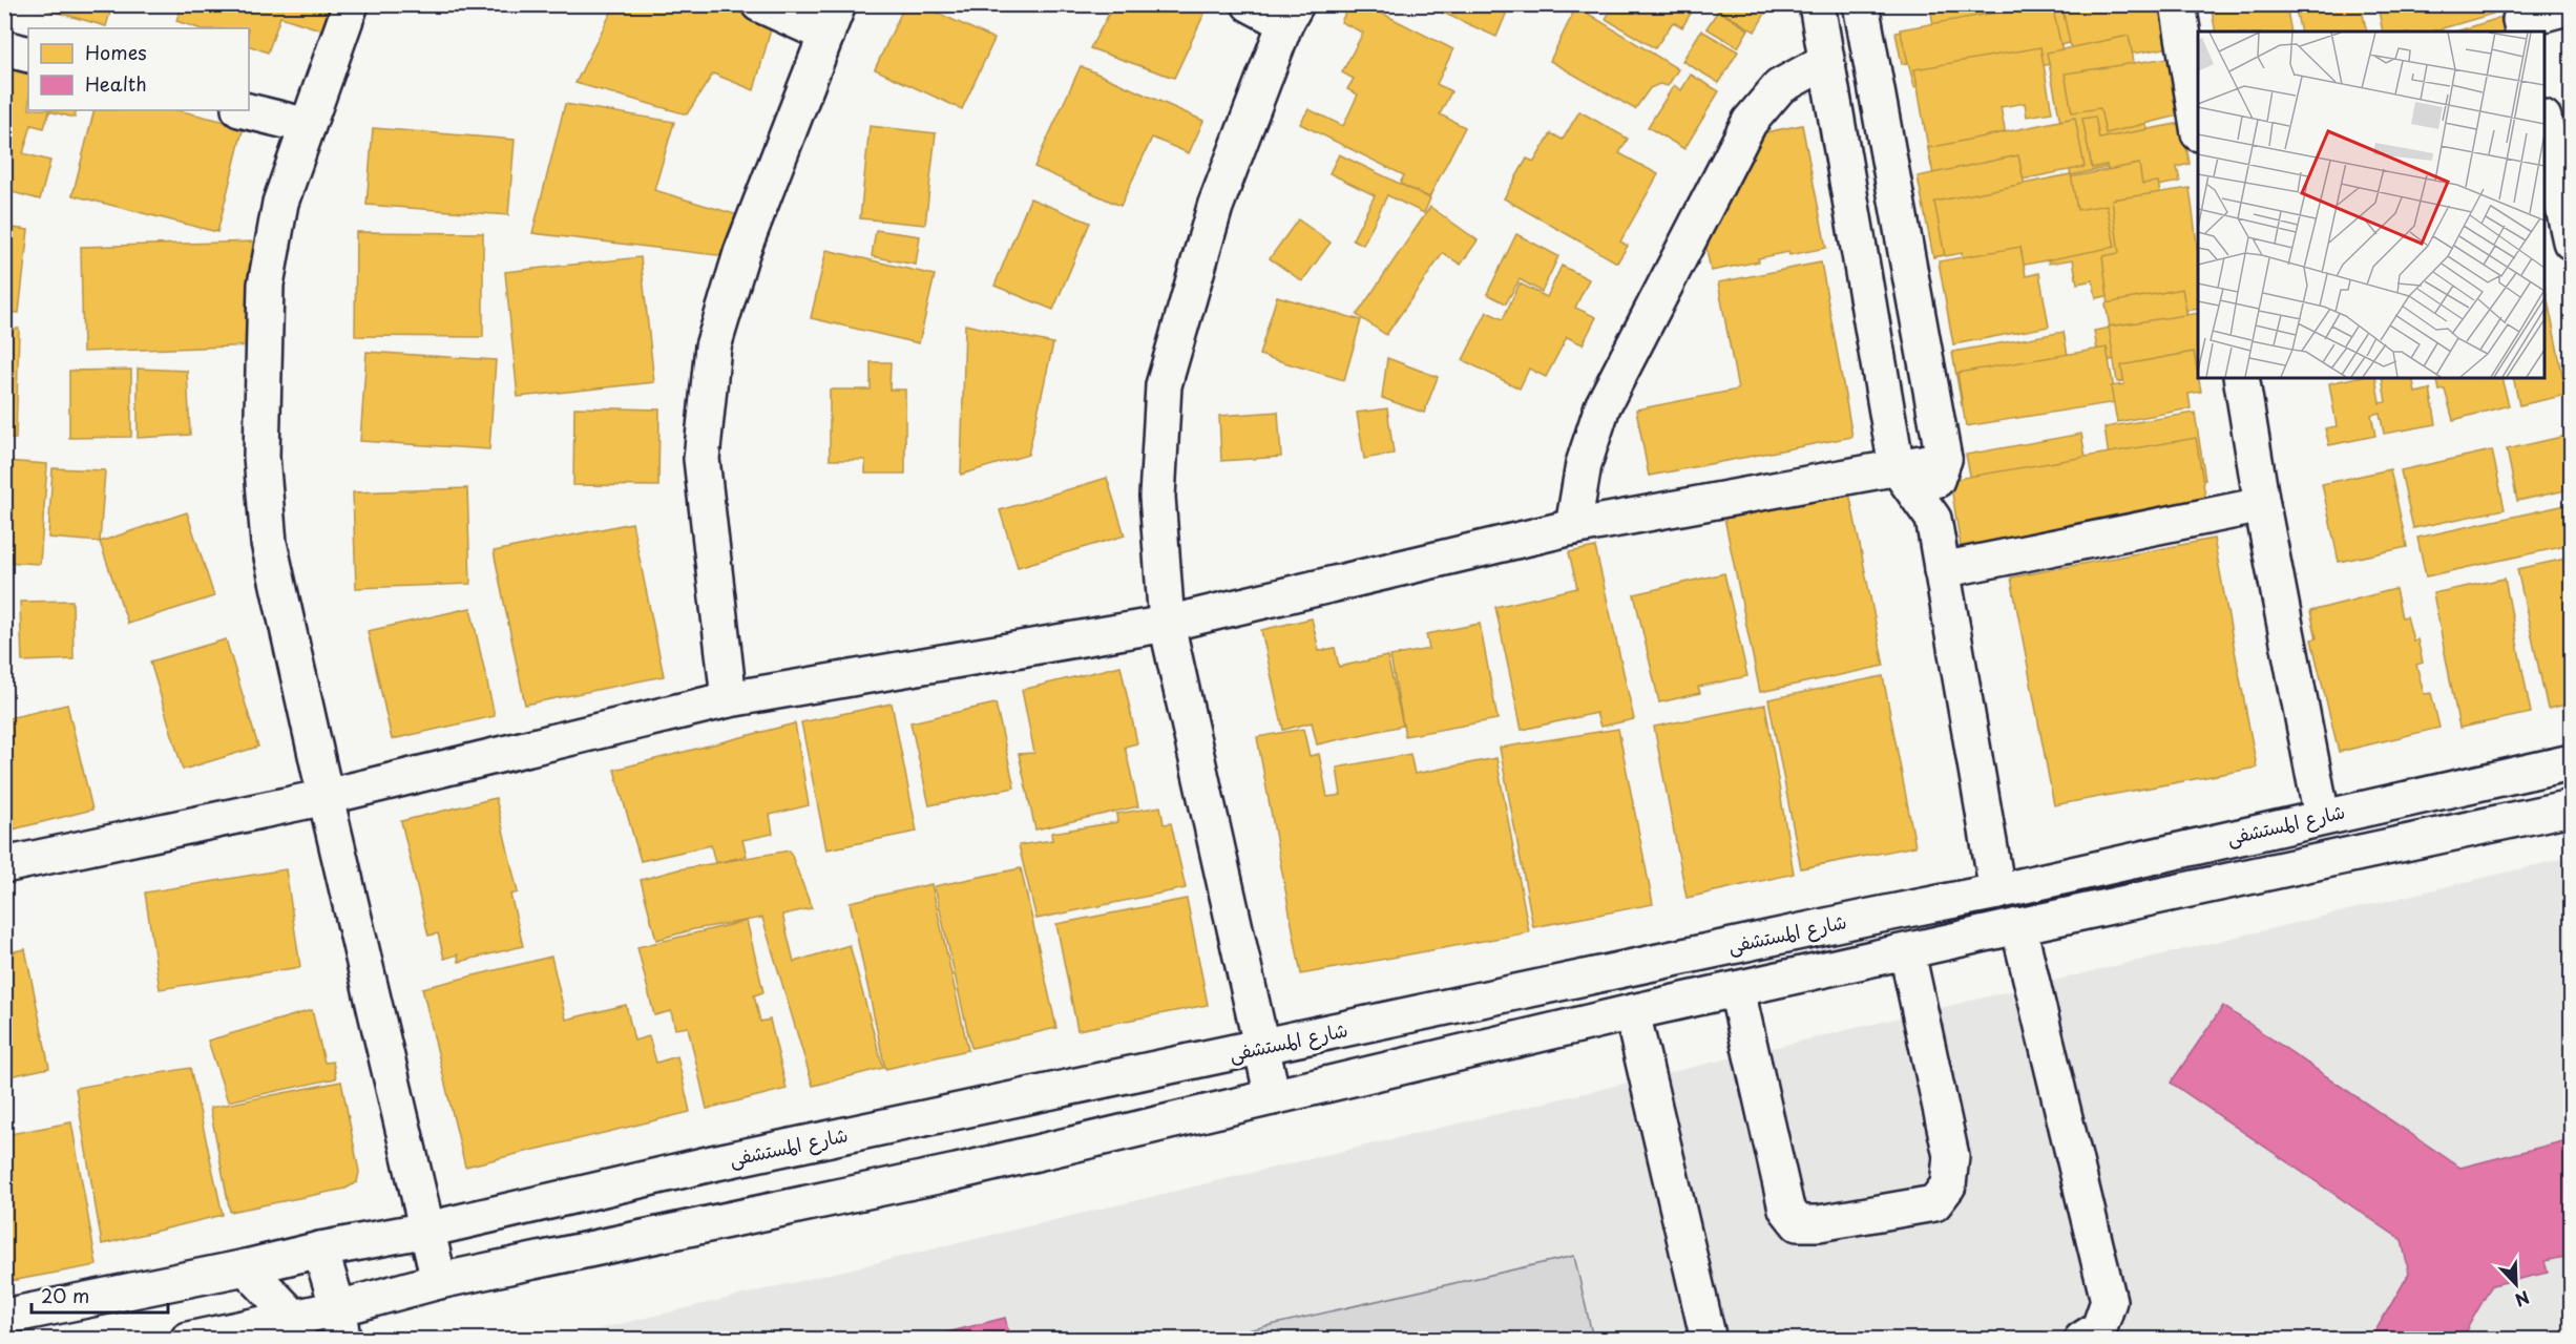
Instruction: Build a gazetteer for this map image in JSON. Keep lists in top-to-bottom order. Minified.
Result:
{"streets":{"street":["شارع المستشفى"]},"legend":["Homes","Health"],"scale_bar":"20 m","north":"bottom right"}
